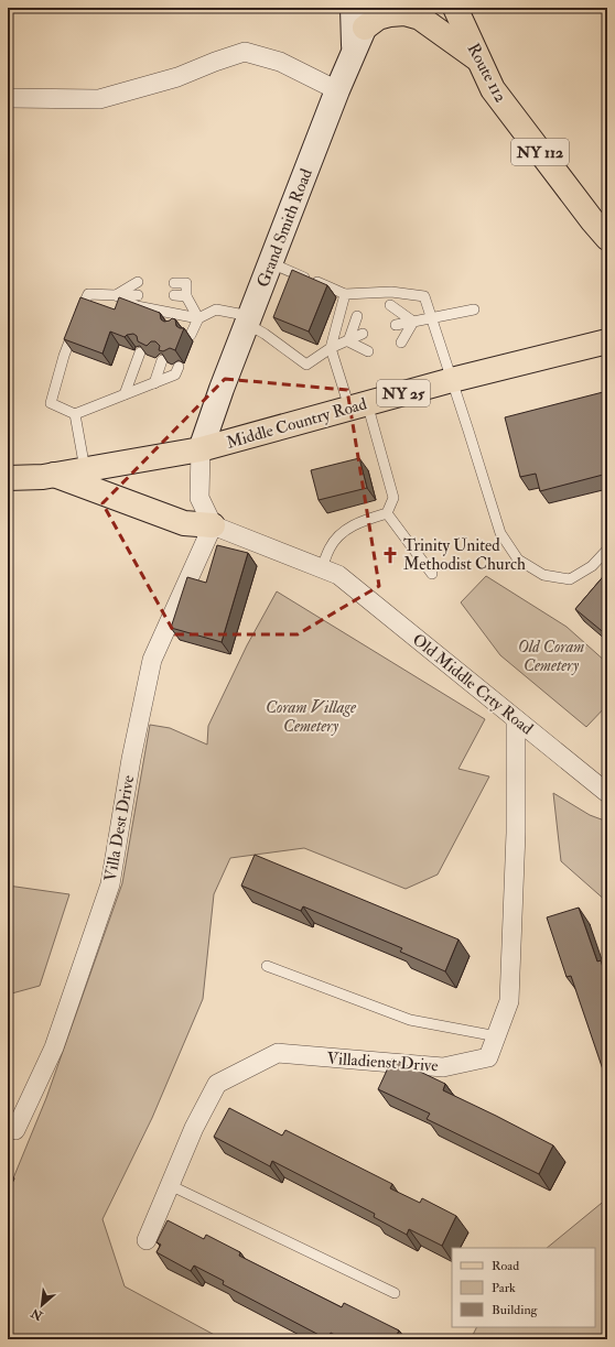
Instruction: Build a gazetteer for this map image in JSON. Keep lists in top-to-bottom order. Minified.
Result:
{"streets":{"main road":["Route 112","NY 112","Grand Smith Road","NY 25","Middle Country Road"],"street":["Old Middle Crty Road","Villa Dest Drive","Villadienst Drive"]},"crossings":[["Grand Smith Road","Middle Country Road"],["Old Middle Crty Road","Villa Dest Drive"],["Old Middle Crty Road","Villadienst Drive"]],"parks":["Old Coram Cemetery","Coram Village Cemetery"],"places":{"church":["Trinity United Methodist Church"]},"legend":["Road","Park","Building"],"north":"bottom left"}
